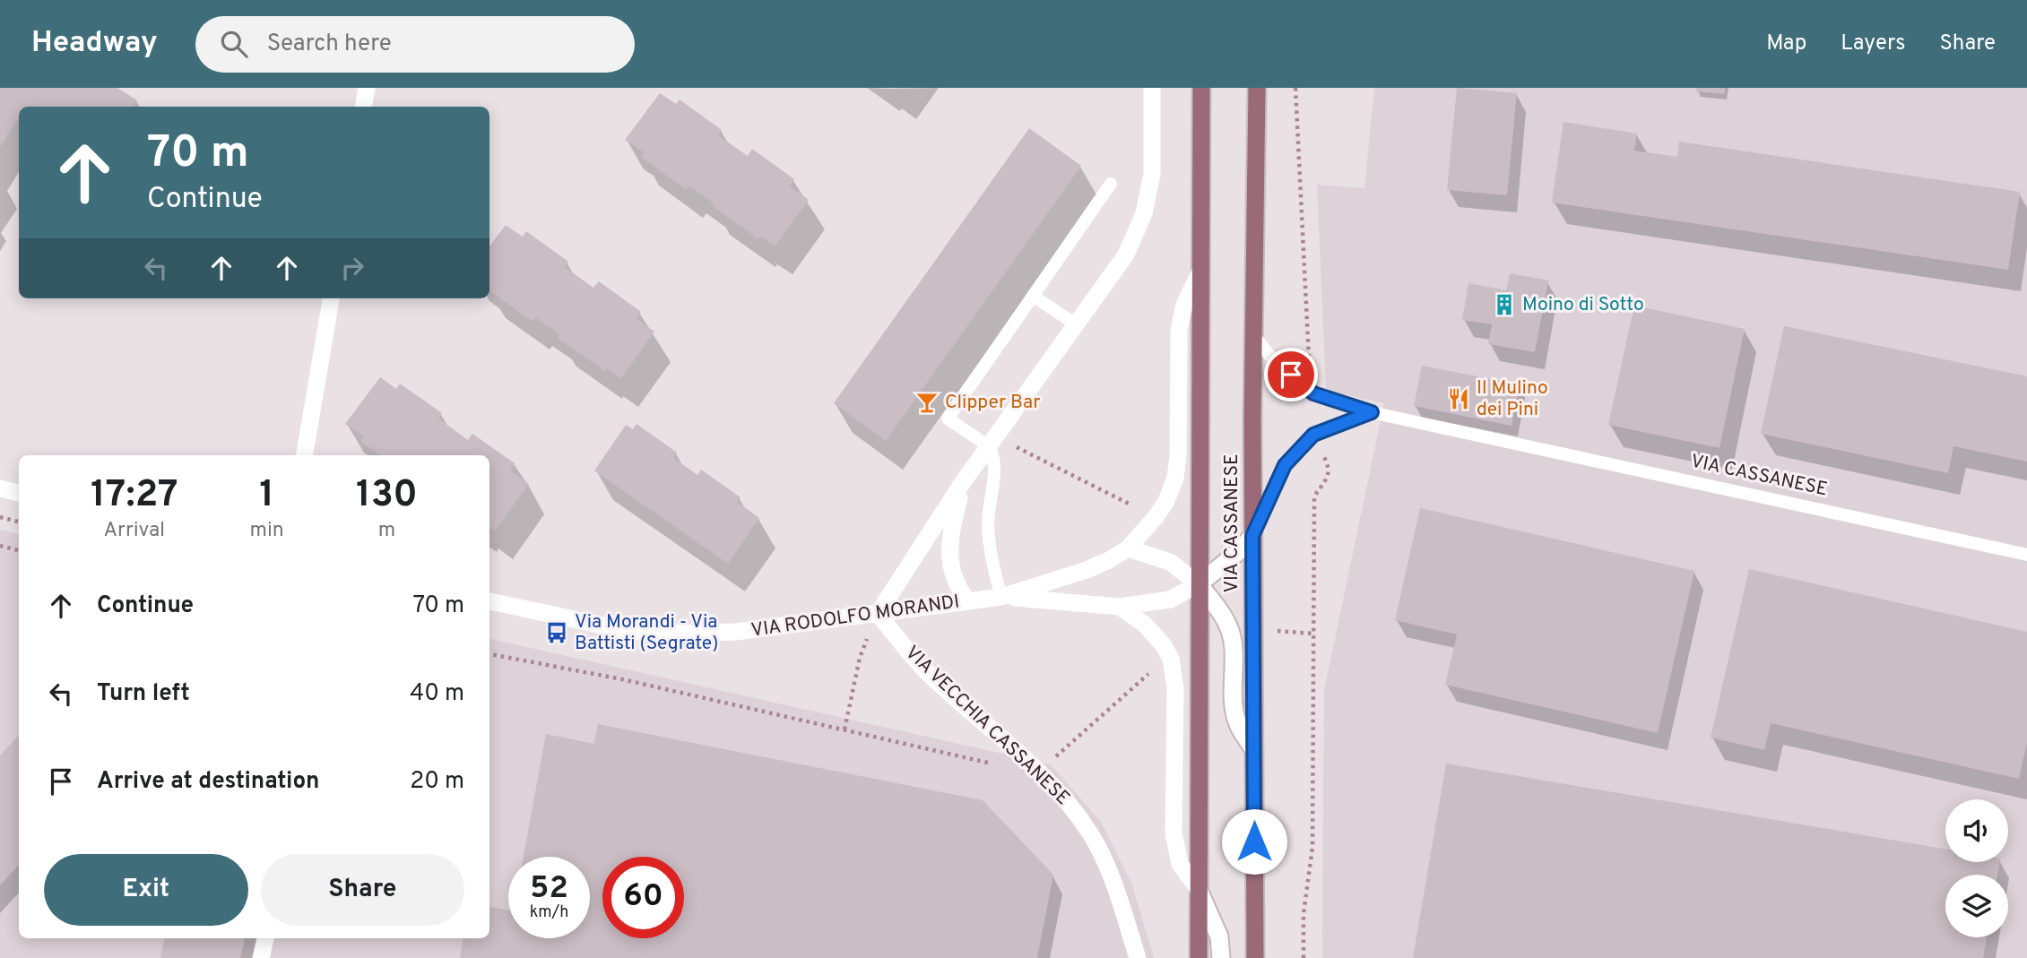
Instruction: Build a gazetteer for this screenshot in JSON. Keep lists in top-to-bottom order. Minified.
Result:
{"streets":{"main road":["VIA CASSANESE"],"street":["VIA RODOLFO MORANDI","VIA VECCHIA CASSANESE"]},"crossings":[["VIA CASSANESE","VIA RODOLFO MORANDI"],["VIA RODOLFO MORANDI","VIA VECCHIA CASSANESE"]],"places":{"building":["Moino di Sotto"],"restaurant":["Il Mulino dei Pini"],"bar":["Clipper Bar"],"bus stop":["Via Morandi - Via Battisti (Segrate)"]},"page":{"header":"Headway","search":"Search here","nav":["Map","Layers","Share"],"turn":["70 m","Continue"],"eta":["17:27","Arrival","1","min","130","m"],"list":[{"name":"Continue","value":"70 m"},{"name":"Turn left","value":"40 m"},{"name":"Arrive at destination","value":"20 m"}],"buttons":["Exit","Share"],"speed":"52 km/h","limit":"60"}}
